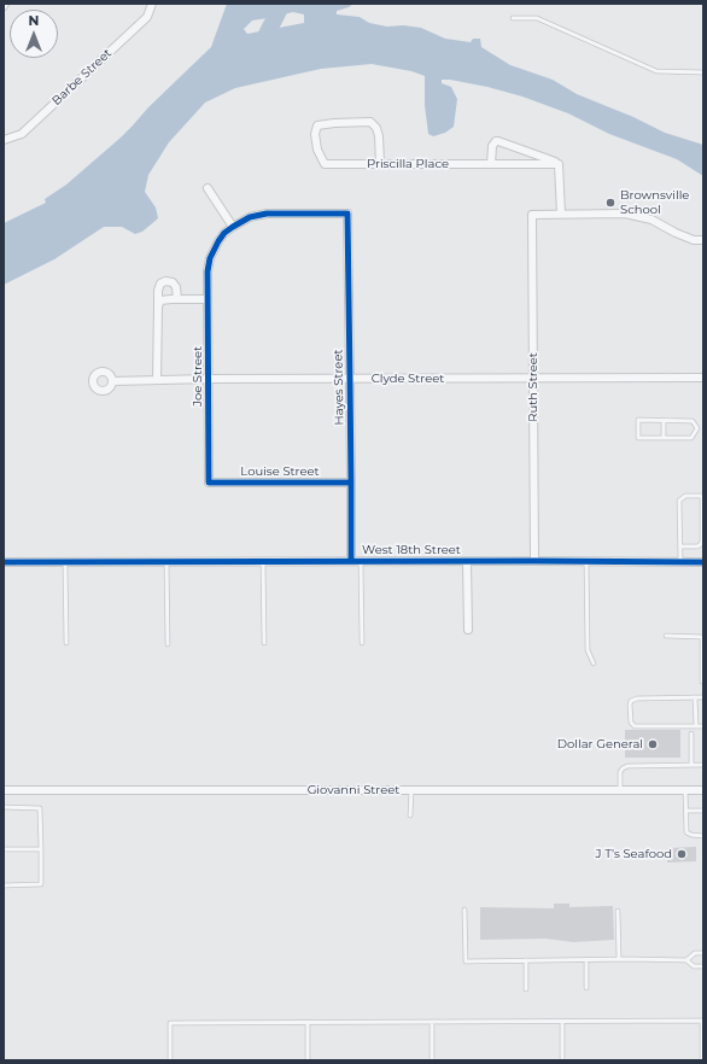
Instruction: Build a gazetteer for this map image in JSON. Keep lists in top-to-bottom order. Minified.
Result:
{"streets":{"street":["Barbe Street","Priscilla Place","Joe Street","Clyde Street","Hayes Street","Ruth Street","Louise Street","West 18th Street","Giovanni Street"]},"crossings":[["Joe Street","Clyde Street"],["Joe Street","Hayes Street"],["Joe Street","Louise Street"],["Clyde Street","Hayes Street"],["Clyde Street","Ruth Street"],["Hayes Street","Louise Street"],["Hayes Street","West 18th Street"],["Ruth Street","West 18th Street"]],"places":["Brownsville School","Dollar General","J T's Seafood"],"north":"top"}
